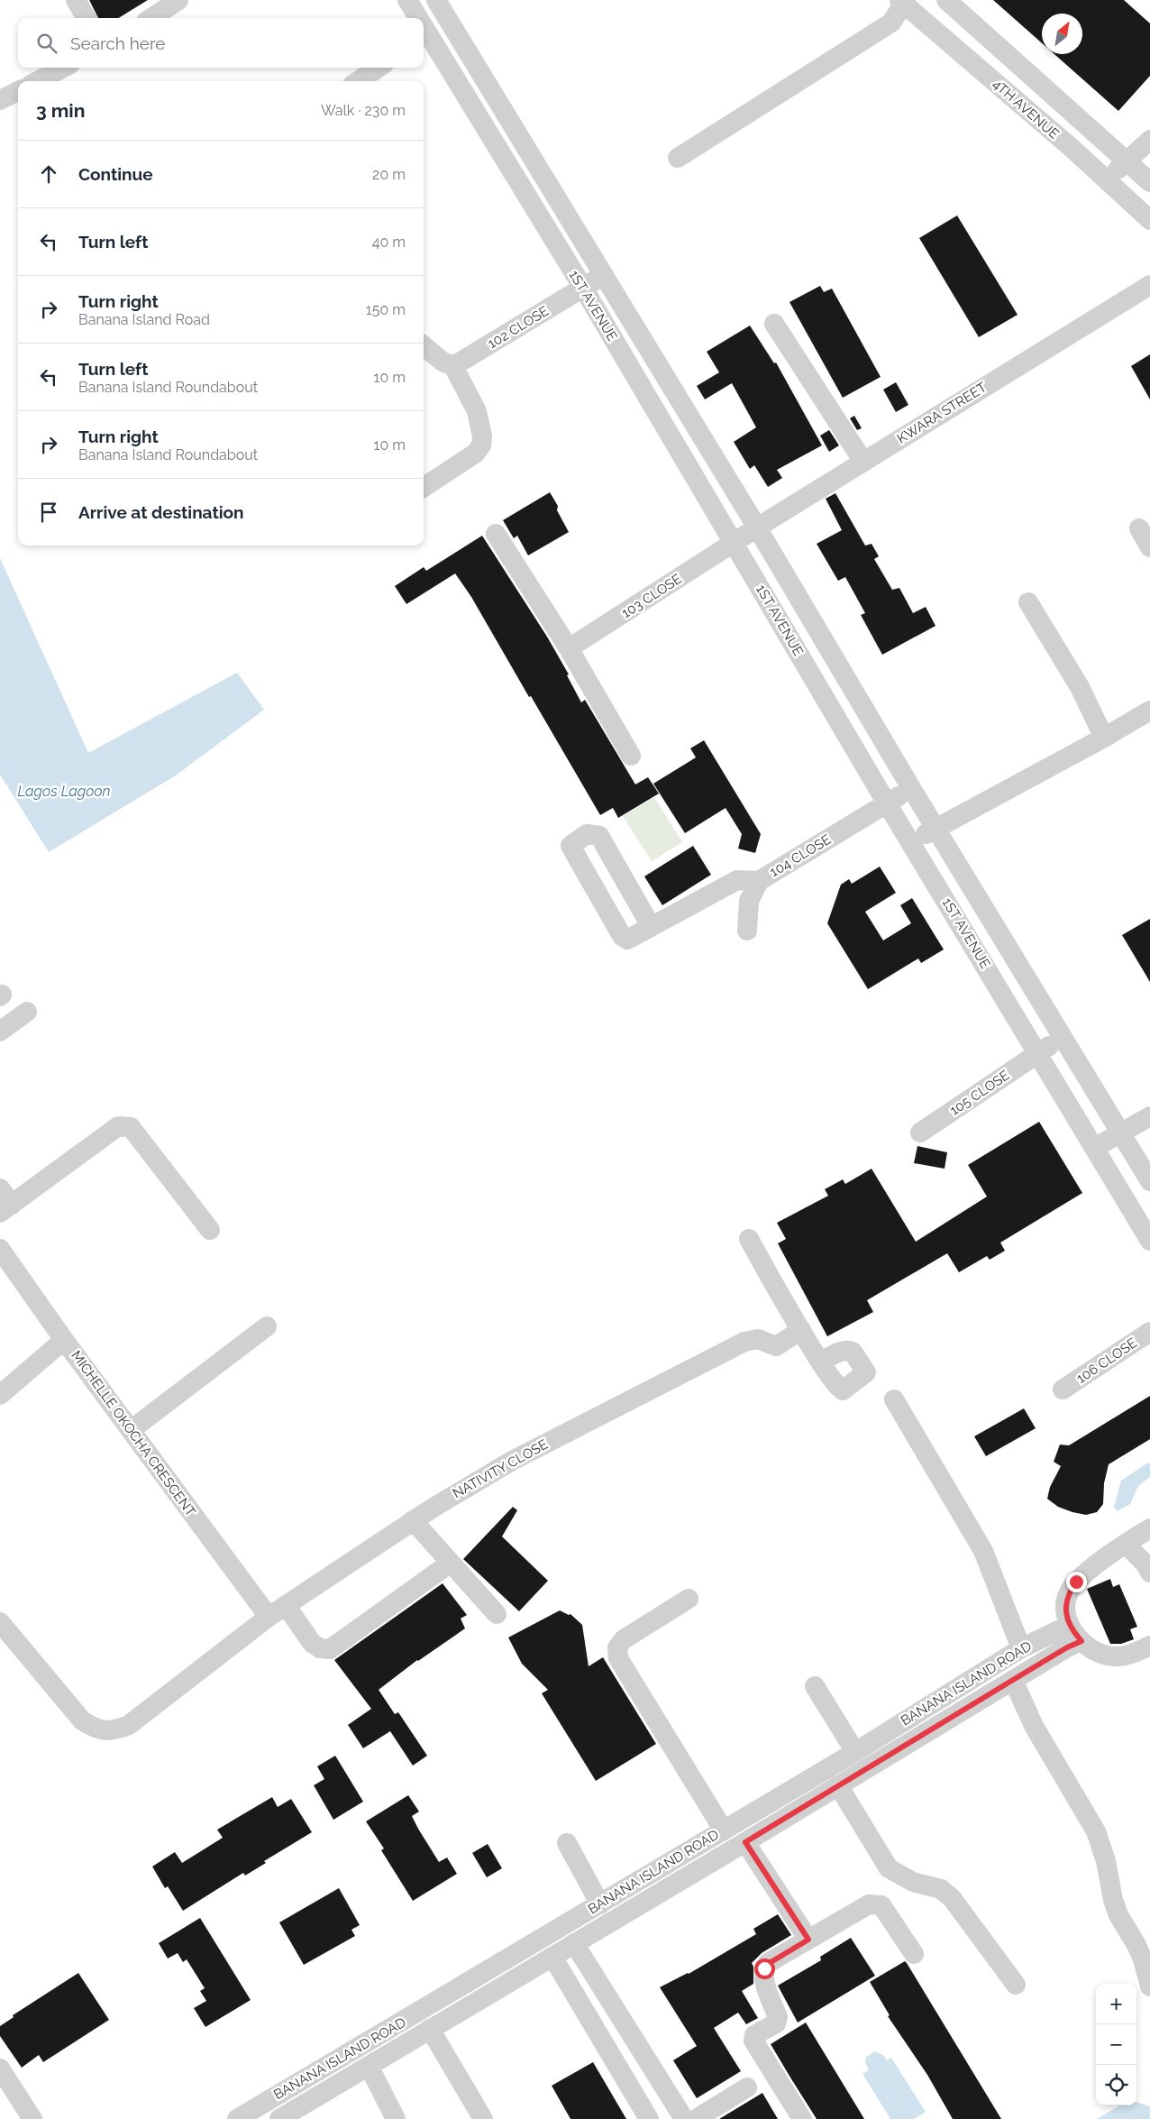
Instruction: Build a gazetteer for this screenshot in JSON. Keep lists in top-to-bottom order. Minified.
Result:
{"streets":{"street":["4TH AVENUE","1ST AVENUE","102 CLOSE","KWARA STREET","103 CLOSE","104 CLOSE","105 CLOSE","106 CLOSE","MICHELLE OKOCHA CRESCENT","NATIVITY CLOSE","BANANA ISLAND ROAD"]},"crossings":[["1ST AVENUE","102 CLOSE"],["1ST AVENUE","KWARA STREET"],["1ST AVENUE","103 CLOSE"],["1ST AVENUE","104 CLOSE"],["1ST AVENUE","105 CLOSE"],["KWARA STREET","103 CLOSE"],["MICHELLE OKOCHA CRESCENT","NATIVITY CLOSE"]],"water":["Lagos Lagoon"],"north":"top right","page":{"search":"Search here","heading":["3 min","Walk · 230 m"],"list":[["Continue","20 m"],["Turn left","40 m"],["Turn right","Banana Island Road","150 m"],["Turn left","Banana Island Roundabout","10 m"],["Turn right","Banana Island Roundabout","10 m"],"Arrive at destination"],"map_buttons":["+","−"]}}
